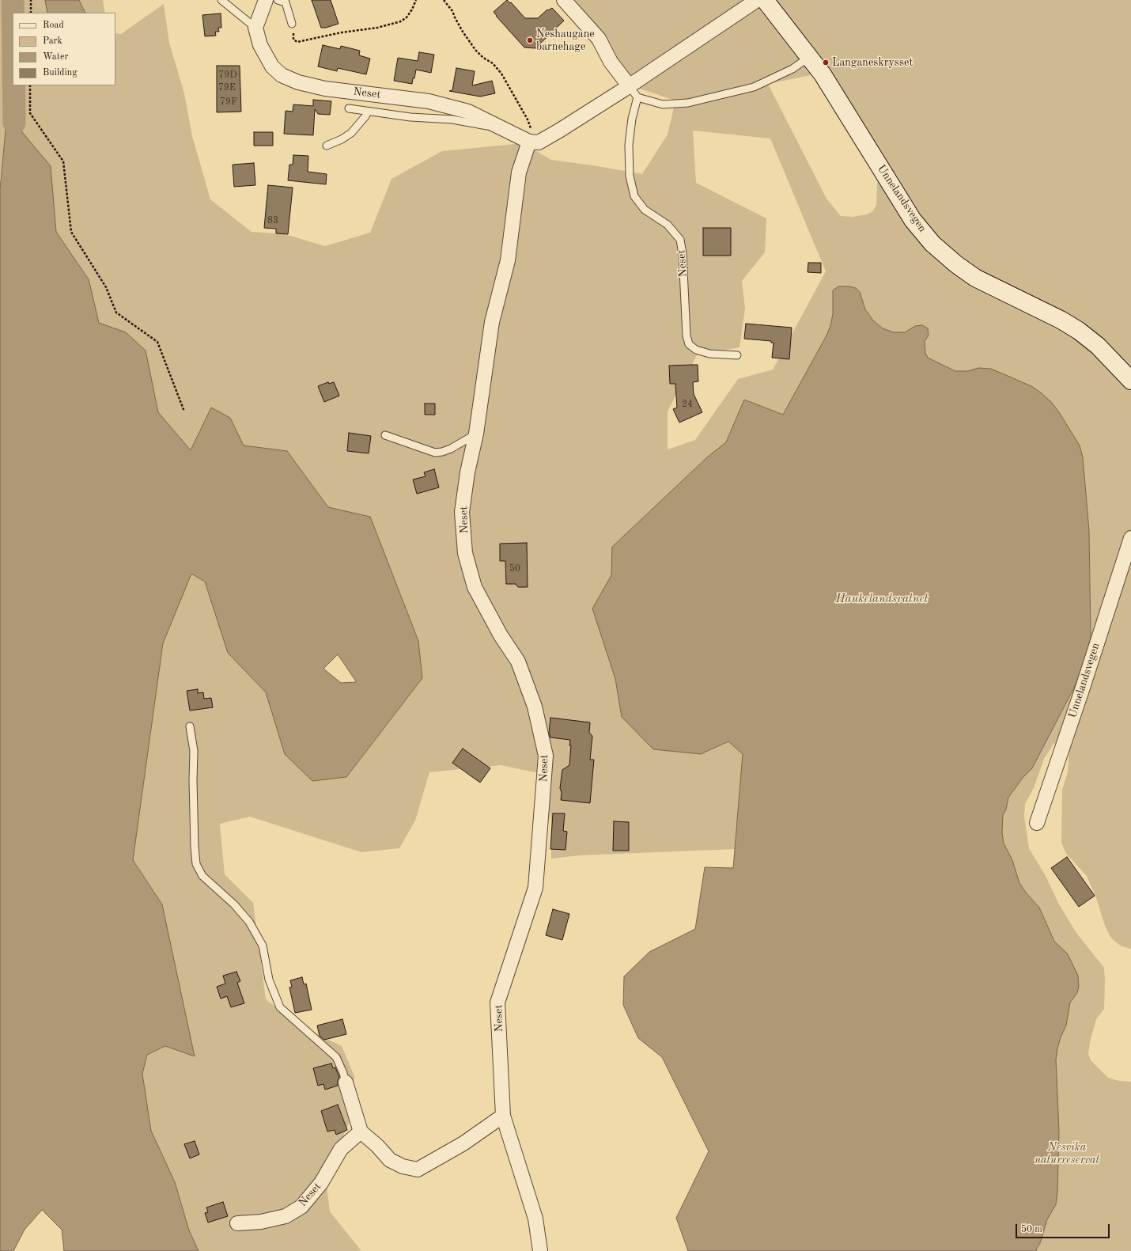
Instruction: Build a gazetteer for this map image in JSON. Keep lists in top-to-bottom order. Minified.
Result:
{"streets":{"main road":["Unnelandsvegen"],"street":["Neset"]},"water":["Haukelandsvatnet"],"parks":["Nesvika naturreservat"],"places":["Neshaugane barnehage","Langaneskrysset"],"house_numbers":["79D","79E","79F","83","24","50"],"legend":["Road","Park","Water","Building"],"scale_bar":"50 m"}
